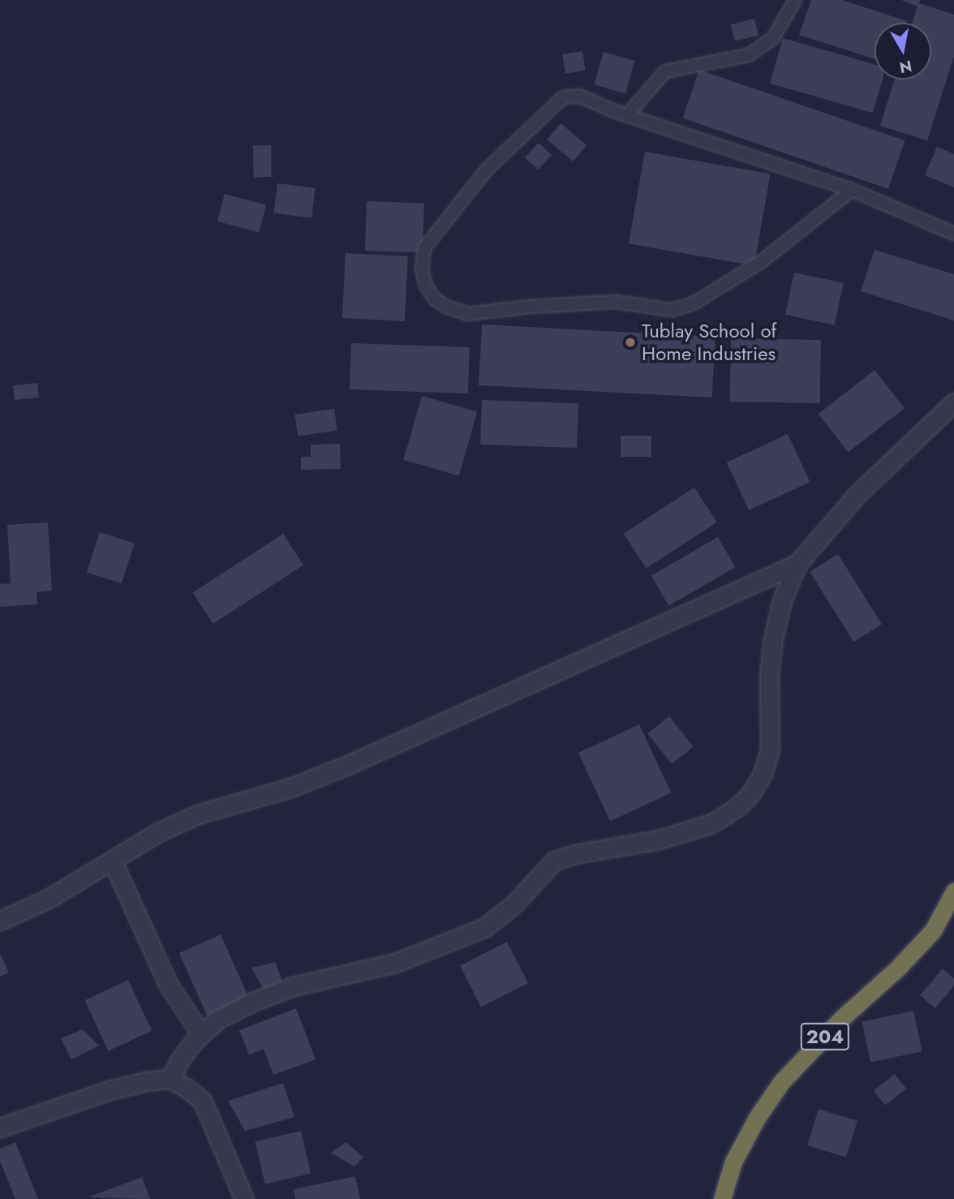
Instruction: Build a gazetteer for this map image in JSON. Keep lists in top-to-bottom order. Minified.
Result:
{"streets":{"highway":["204"]},"places":["Tublay School of Home Industries"],"north":"bottom"}
